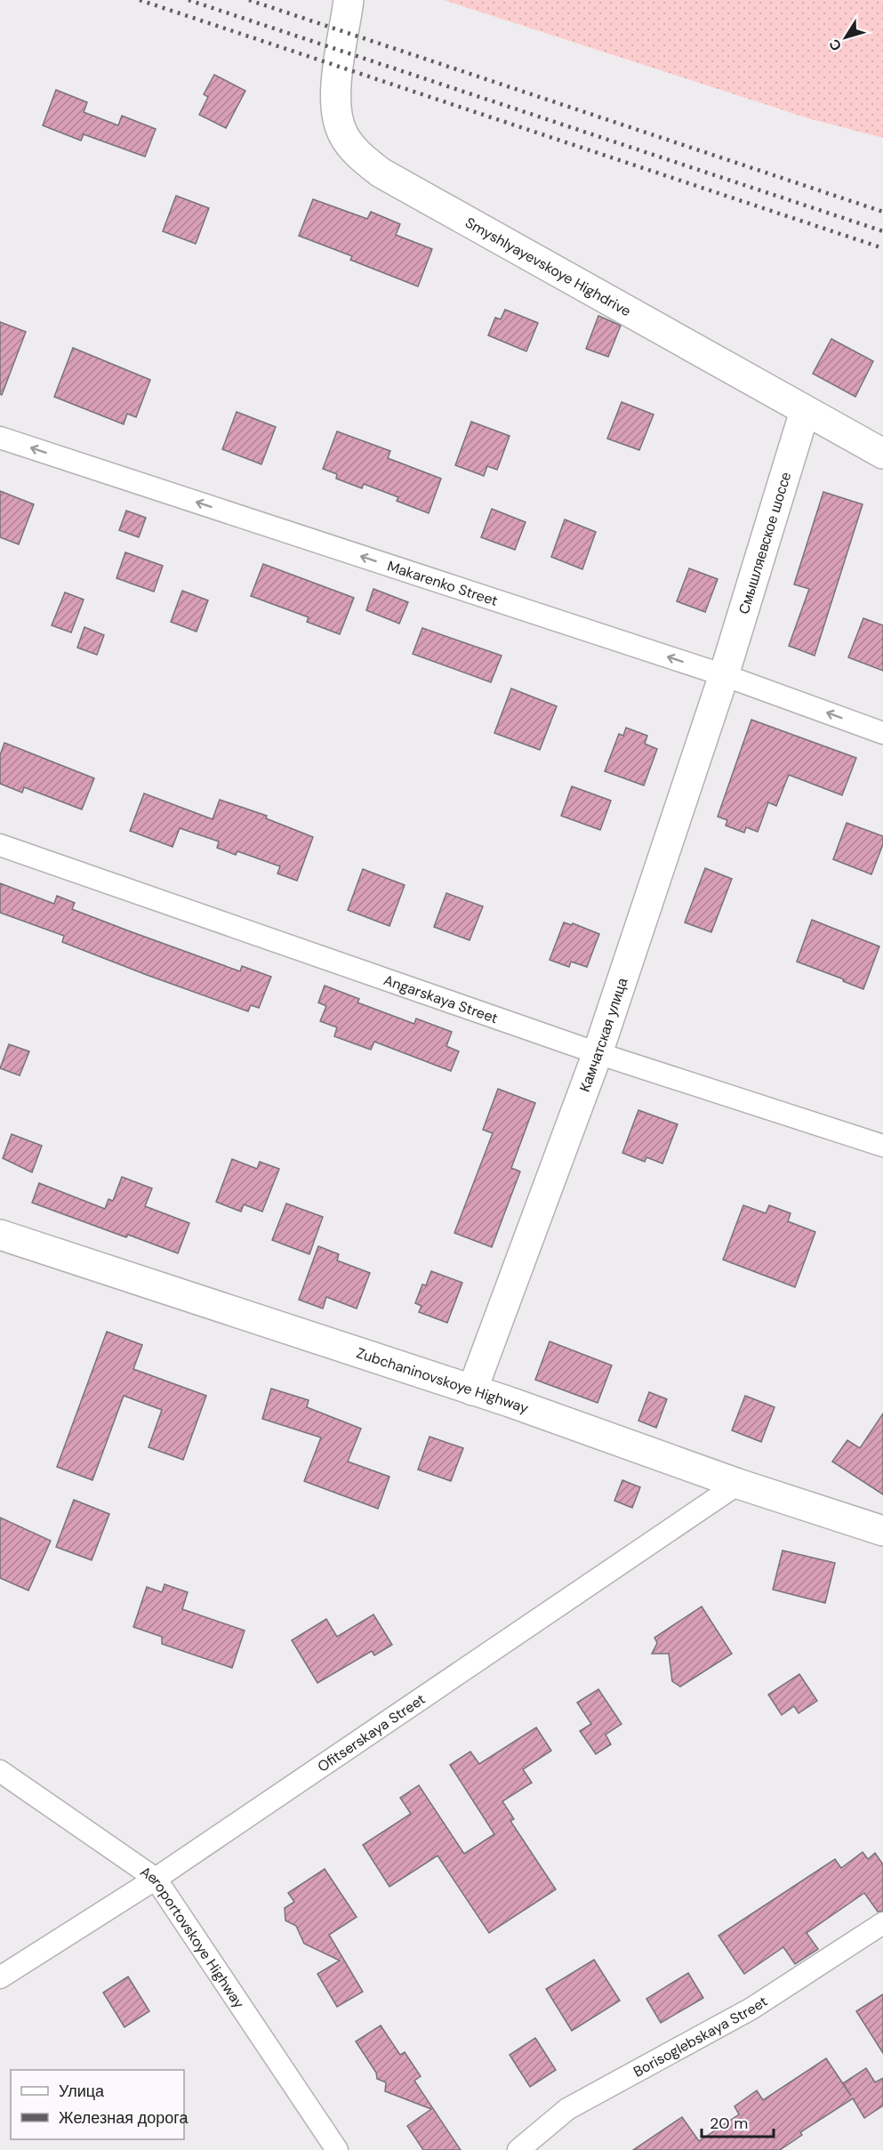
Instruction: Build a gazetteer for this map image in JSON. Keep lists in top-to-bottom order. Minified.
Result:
{"streets":{"street":["Smyshlyayevskoye Highdrive","Смышляевское шоссе","Makarenko Street","Angarskaya Street","Камчатская улица","Zubchaninovskoye Highway","Ofitserskaya Street","Aeroportovskoye Highway","Borisoglebskaya Street"]},"crossings":[["Smyshlyayevskoye Highdrive","Смышляевское шоссе"],["Смышляевское шоссе","Makarenko Street"],["Смышляевское шоссе","Камчатская улица"],["Makarenko Street","Камчатская улица"],["Angarskaya Street","Камчатская улица"],["Камчатская улица","Zubchaninovskoye Highway"],["Zubchaninovskoye Highway","Ofitserskaya Street"],["Ofitserskaya Street","Aeroportovskoye Highway"]],"one_way":["Makarenko Street"],"legend":["Улица","Железная дорога"],"scale_bar":"20 m","north":"bottom left"}
